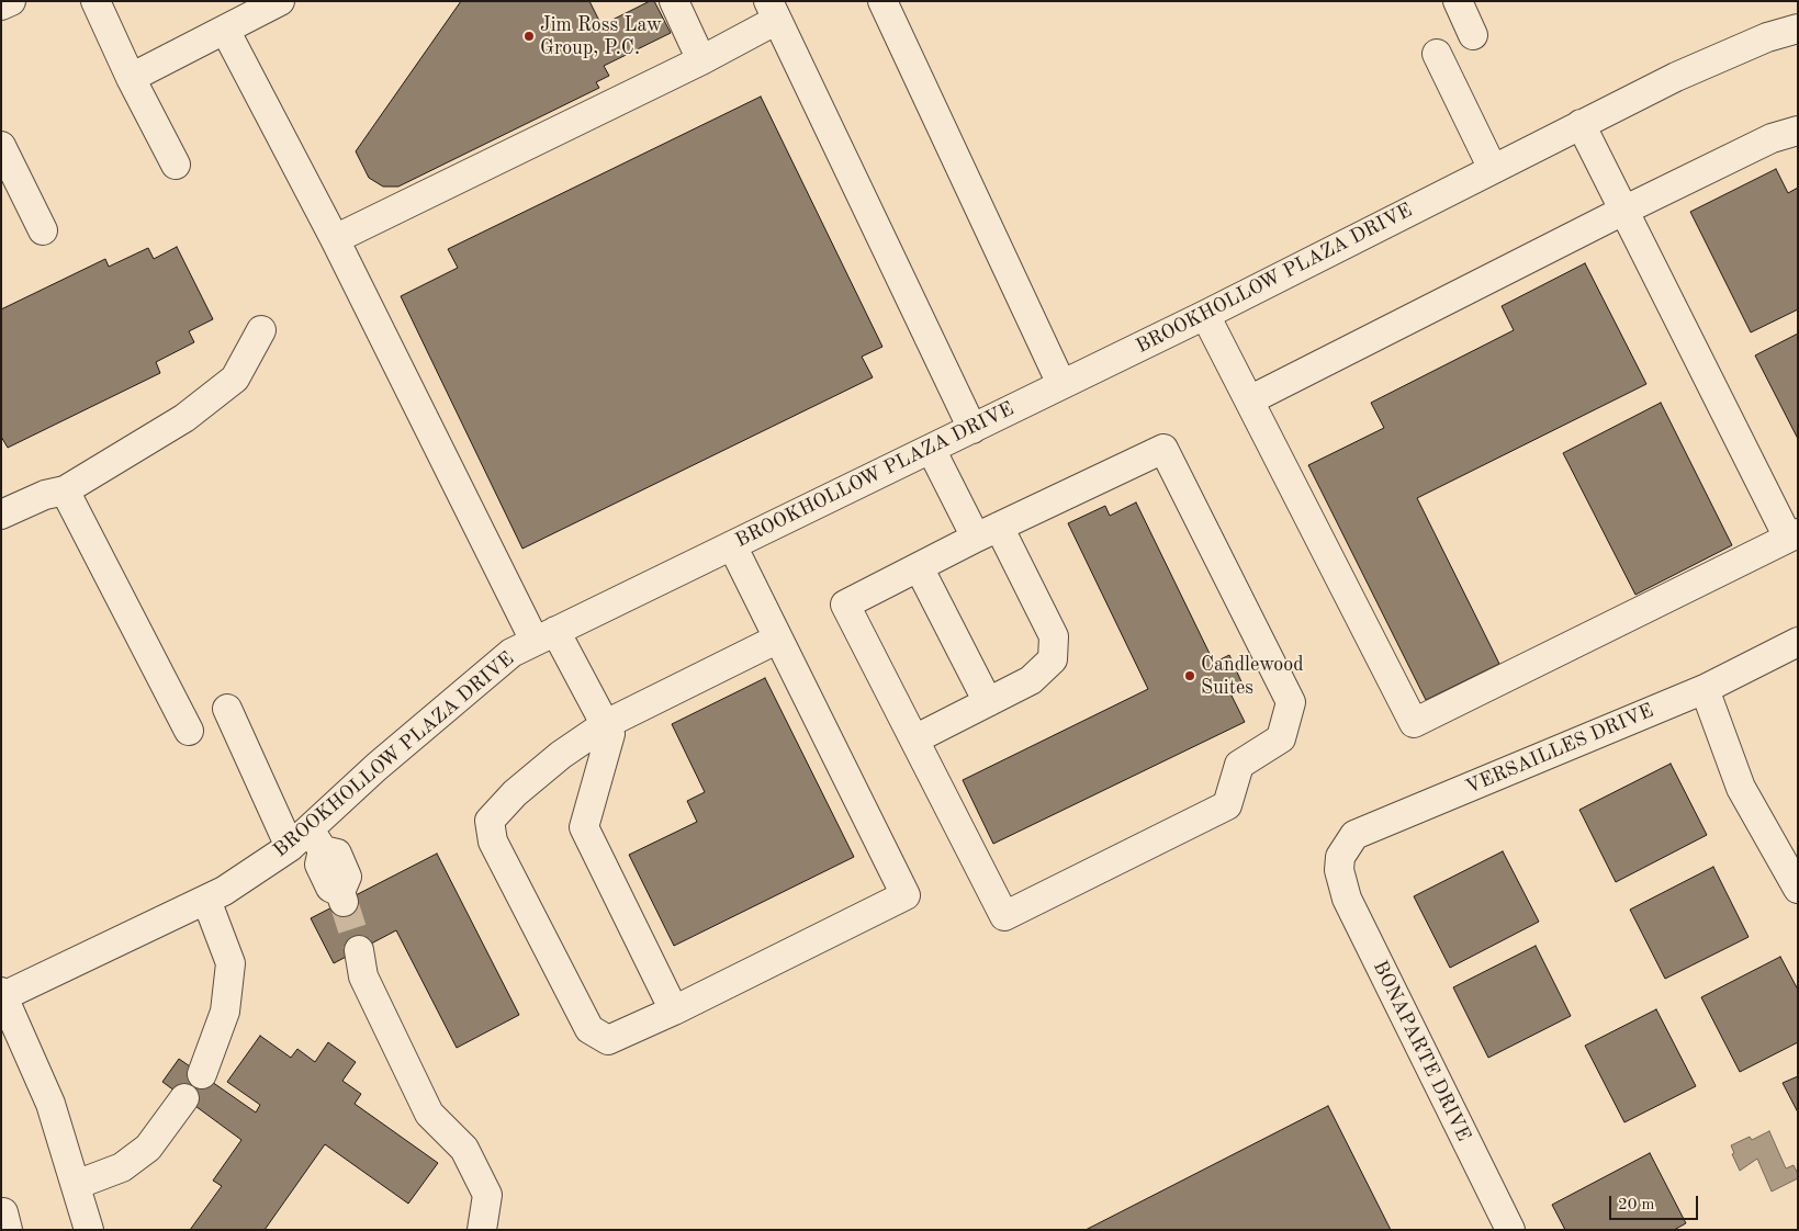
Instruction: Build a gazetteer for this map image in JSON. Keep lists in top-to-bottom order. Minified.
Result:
{"streets":{"street":["BROOKHOLLOW PLAZA DRIVE","VERSAILLES DRIVE","BONAPARTE DRIVE"]},"crossings":[["VERSAILLES DRIVE","BONAPARTE DRIVE"]],"places":["Jim Ross Law Group, P.C.","Candlewood Suites"],"scale_bar":"20 m"}
